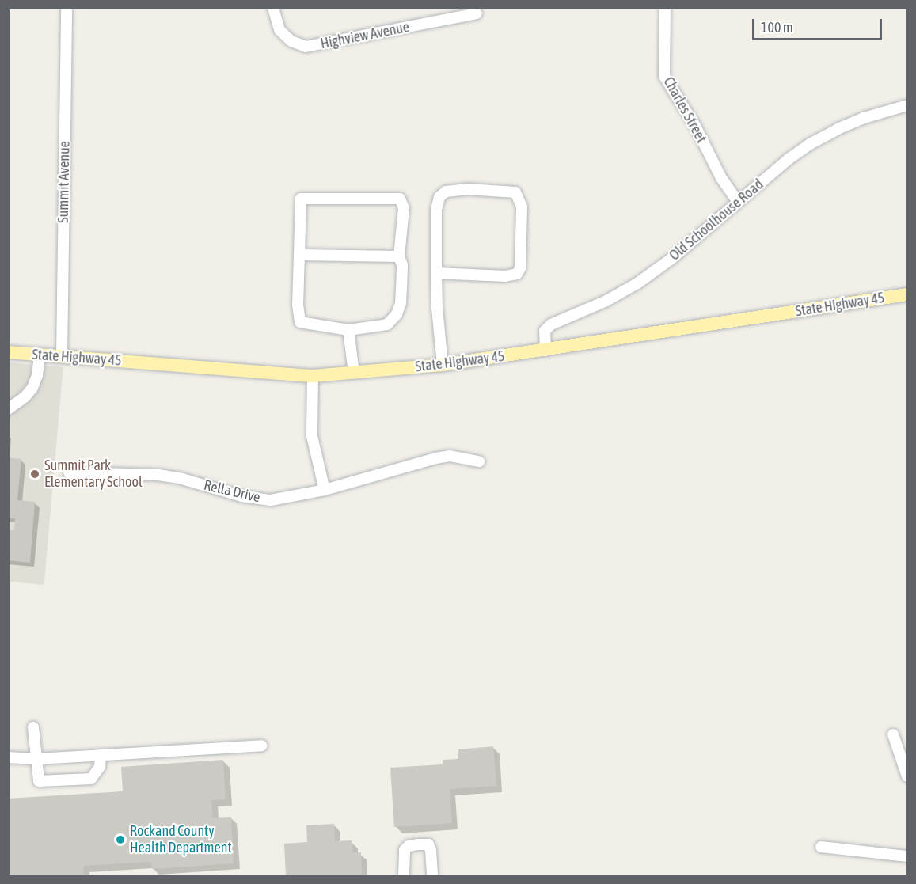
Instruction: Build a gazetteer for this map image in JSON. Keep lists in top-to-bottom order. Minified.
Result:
{"streets":{"main road":["State Highway 45"],"street":["Highview Avenue","Charles Street","Summit Avenue","Old Schoolhouse Road","Rella Drive"]},"crossings":[["Charles Street","Old Schoolhouse Road"],["Summit Avenue","State Highway 45"],["Old Schoolhouse Road","State Highway 45"]],"places":["Summit Park Elementary School","Rockand County Health Department"],"scale_bar":"100 m"}
